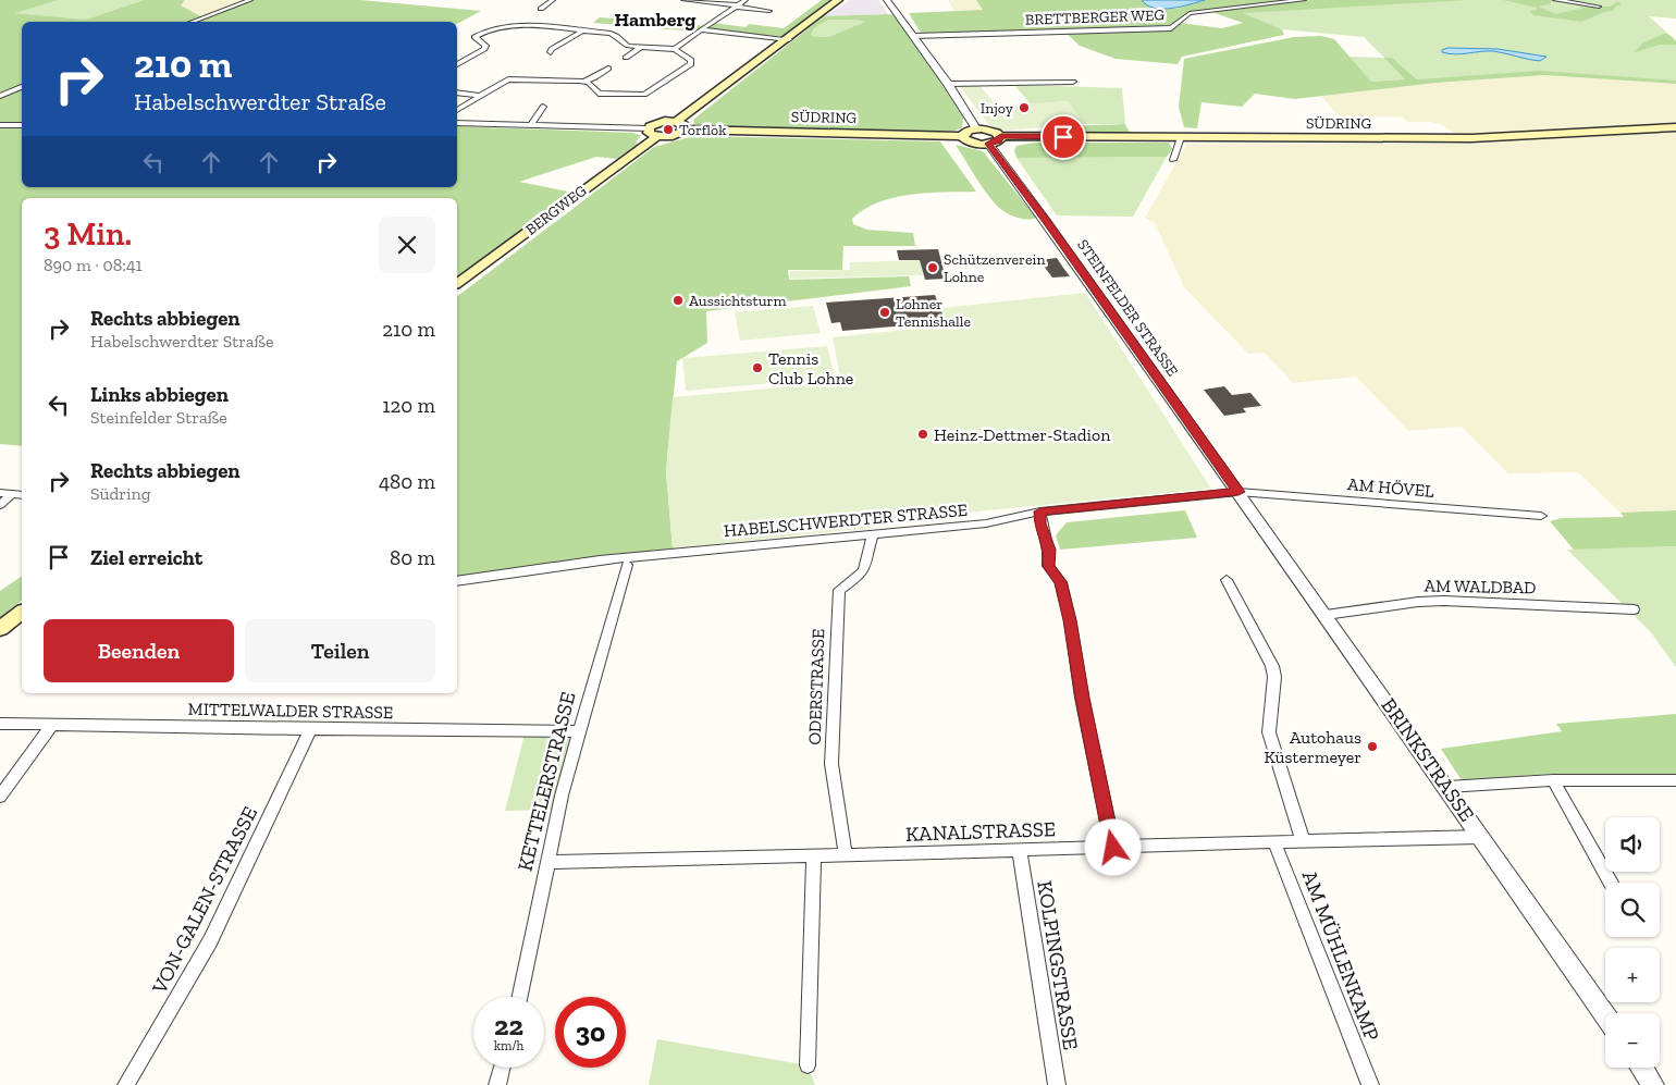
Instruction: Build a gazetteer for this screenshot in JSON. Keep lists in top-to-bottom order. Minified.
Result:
{"streets":{"main road":["SÜDRING","BERGWEG"],"street":["BRETTBERGER WEG","STEINFELDER STRASSE","AM HÖVEL","HABELSCHWERDTER STRASSE","AM WALDBAD","ODERSTRASSE","MITTELWALDER STRASSE","BRINKSTRASSE","KETTELERSTRASSE","KANALSTRASSE","VON-GALEN-STRASSE","AM MÜHLENKAMP","KOLPINGSTRASSE"]},"crossings":[["SÜDRING","BERGWEG"],["STEINFELDER STRASSE","AM HÖVEL"],["STEINFELDER STRASSE","HABELSCHWERDTER STRASSE"],["STEINFELDER STRASSE","BRINKSTRASSE"],["AM HÖVEL","HABELSCHWERDTER STRASSE"],["AM HÖVEL","BRINKSTRASSE"],["HABELSCHWERDTER STRASSE","ODERSTRASSE"],["HABELSCHWERDTER STRASSE","BRINKSTRASSE"],["AM WALDBAD","BRINKSTRASSE"],["ODERSTRASSE","KANALSTRASSE"],["MITTELWALDER STRASSE","KETTELERSTRASSE"],["MITTELWALDER STRASSE","VON-GALEN-STRASSE"],["BRINKSTRASSE","KANALSTRASSE"],["KETTELERSTRASSE","KANALSTRASSE"],["KANALSTRASSE","AM MÜHLENKAMP"],["KANALSTRASSE","KOLPINGSTRASSE"]],"districts":["Hamberg"],"places":["Injoy","Torflok","Schützenverein Lohne","Aussichtsturm","Lohner Tennishalle","Tennis Club Lohne","Heinz-Dettmer-Stadion","Autohaus Küstermeyer"],"page":{"turn":["210 m","Habelschwerdter Straße"],"heading":["3 Min.","890 m · 08:41"],"list":[{"name":"Rechts abbiegen","note":"Habelschwerdter Straße","value":"210 m"},{"name":"Links abbiegen","note":"Steinfelder Straße","value":"120 m"},{"name":"Rechts abbiegen","note":"Südring","value":"480 m"},{"name":"Ziel erreicht","value":"80 m"}],"buttons":["Beenden","Teilen"],"map_buttons":["+","−"],"speed":"22 km/h","limit":"30"}}
